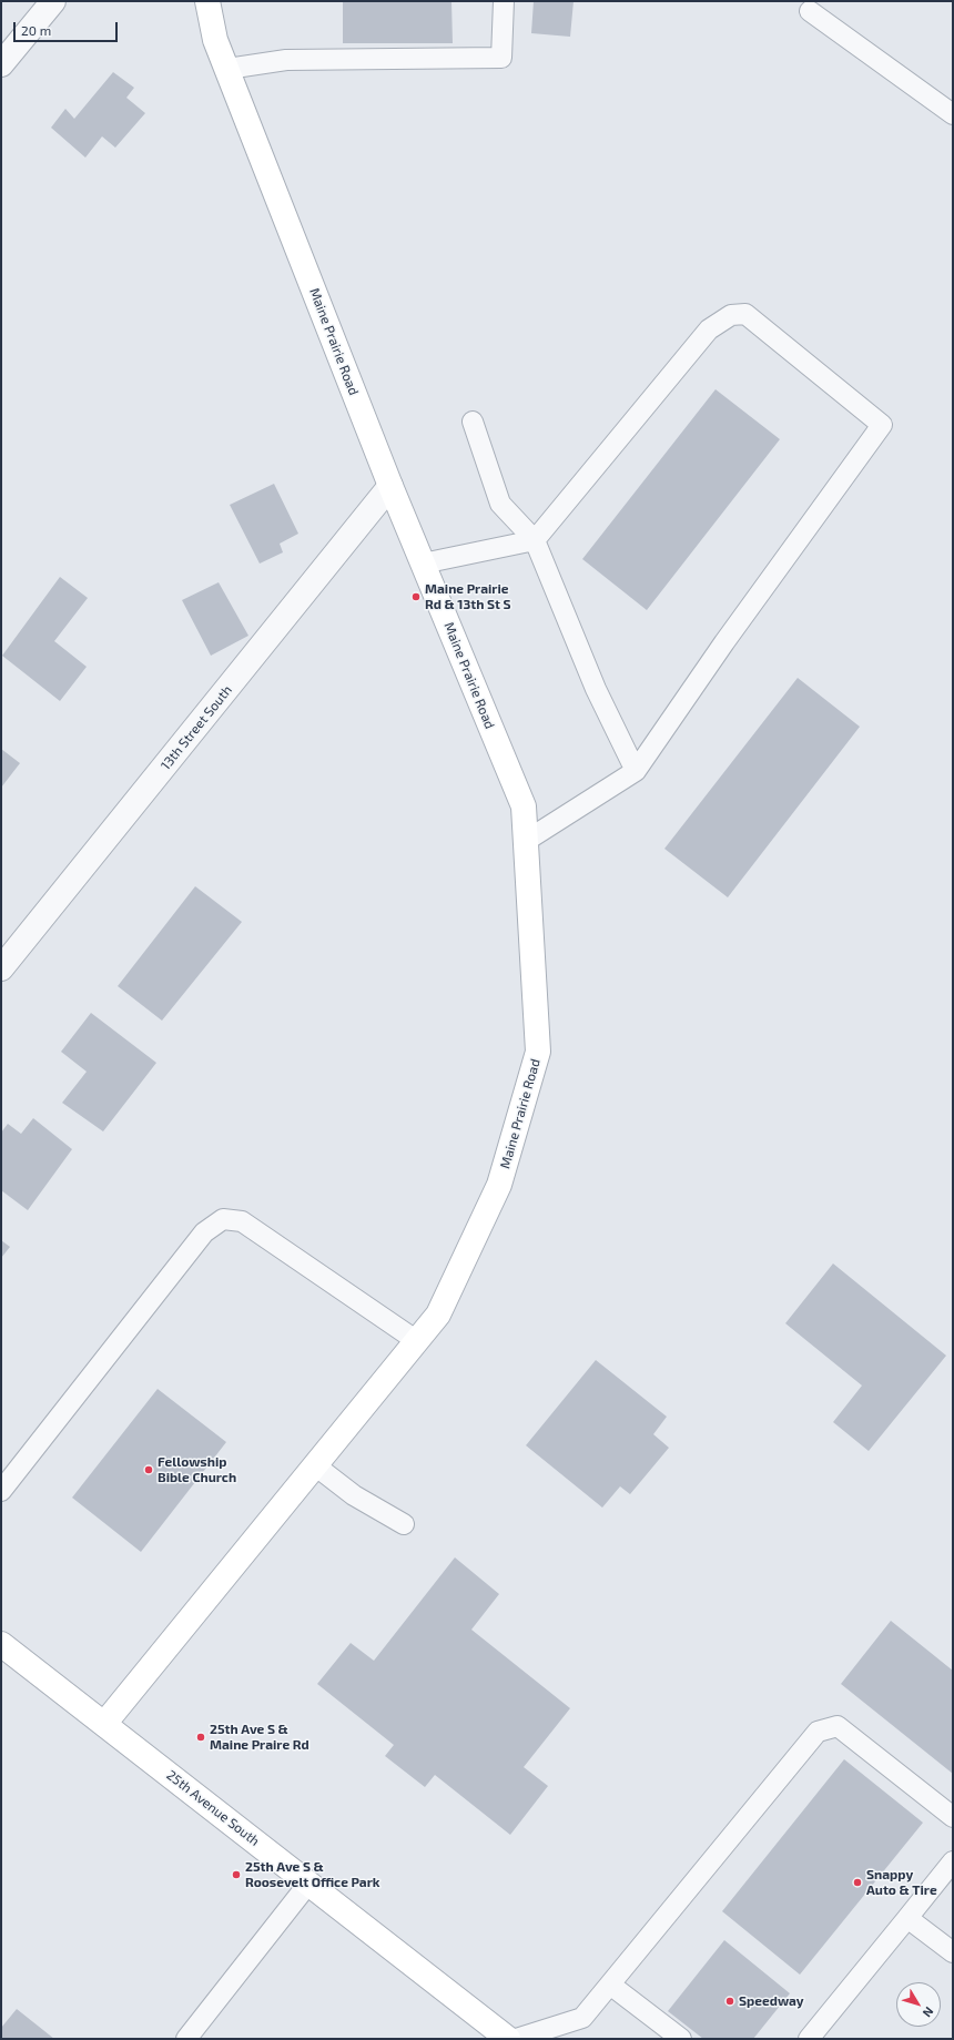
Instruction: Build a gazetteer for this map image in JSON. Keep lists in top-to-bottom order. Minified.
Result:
{"streets":{"street":["Maine Prairie Road","13th Street South","25th Avenue South"]},"crossings":[["Maine Prairie Road","13th Street South"],["Maine Prairie Road","25th Avenue South"]],"places":["Maine Prairie Rd & 13th St S","Fellowship Bible Church","25th Ave S & Maine Praire Rd","25th Ave S & Roosevelt Office Park","Snappy Auto & Tire","Speedway"],"scale_bar":"20 m","north":"bottom right"}
